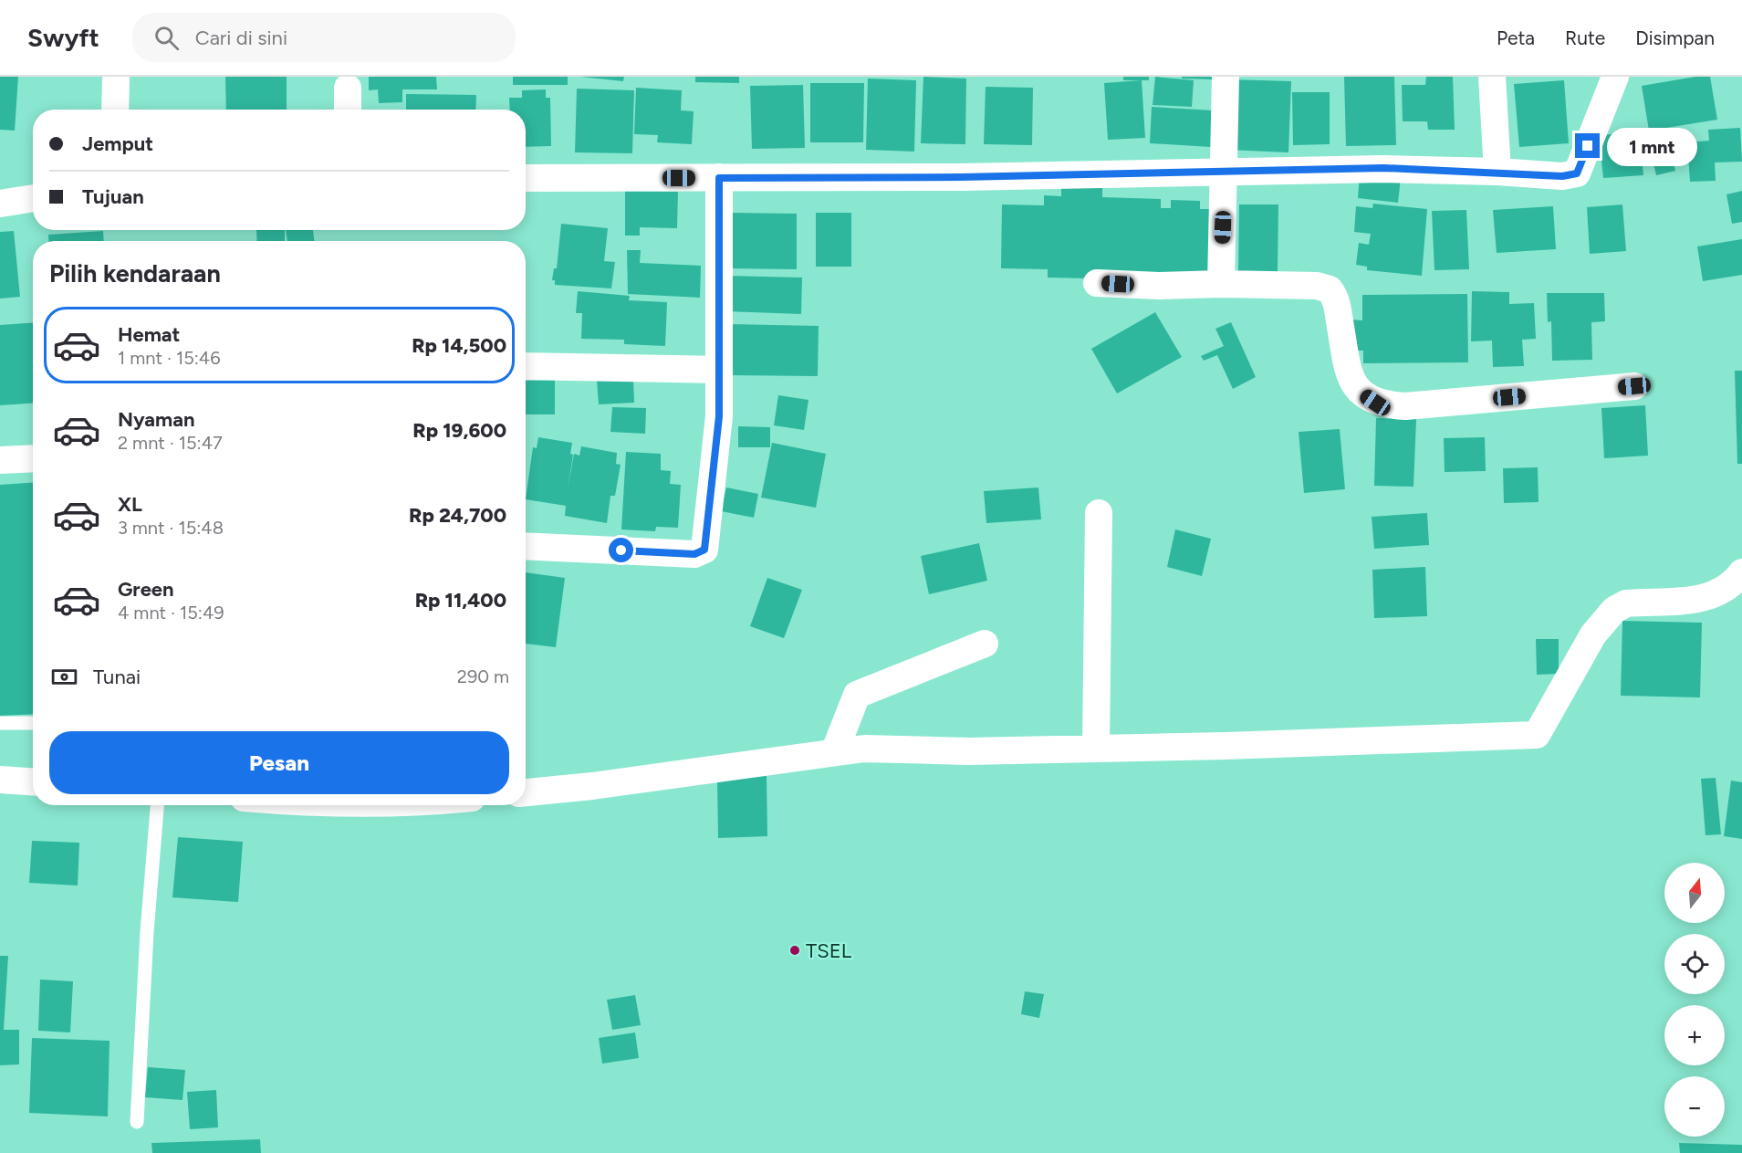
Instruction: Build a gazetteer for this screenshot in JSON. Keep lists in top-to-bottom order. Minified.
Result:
{"places":["TSEL"],"north":"top","page":{"header":"Swyft","search":"Cari di sini","nav":["Peta","Rute","Disimpan"],"banner":["Jemput","Tujuan"],"bubble":"1 mnt","heading":"Pilih kendaraan","list":[{"name":"Hemat","note":"1 mnt · 15:46","value":"Rp 14,500"},{"name":"Nyaman","note":"2 mnt · 15:47","value":"Rp 19,600"},{"name":"XL","note":"3 mnt · 15:48","value":"Rp 24,700"},{"name":"Green","note":"4 mnt · 15:49","value":"Rp 11,400"}],"pay":["Tunai","290 m"],"buttons":"Pesan","map_buttons":["+","−"]}}
